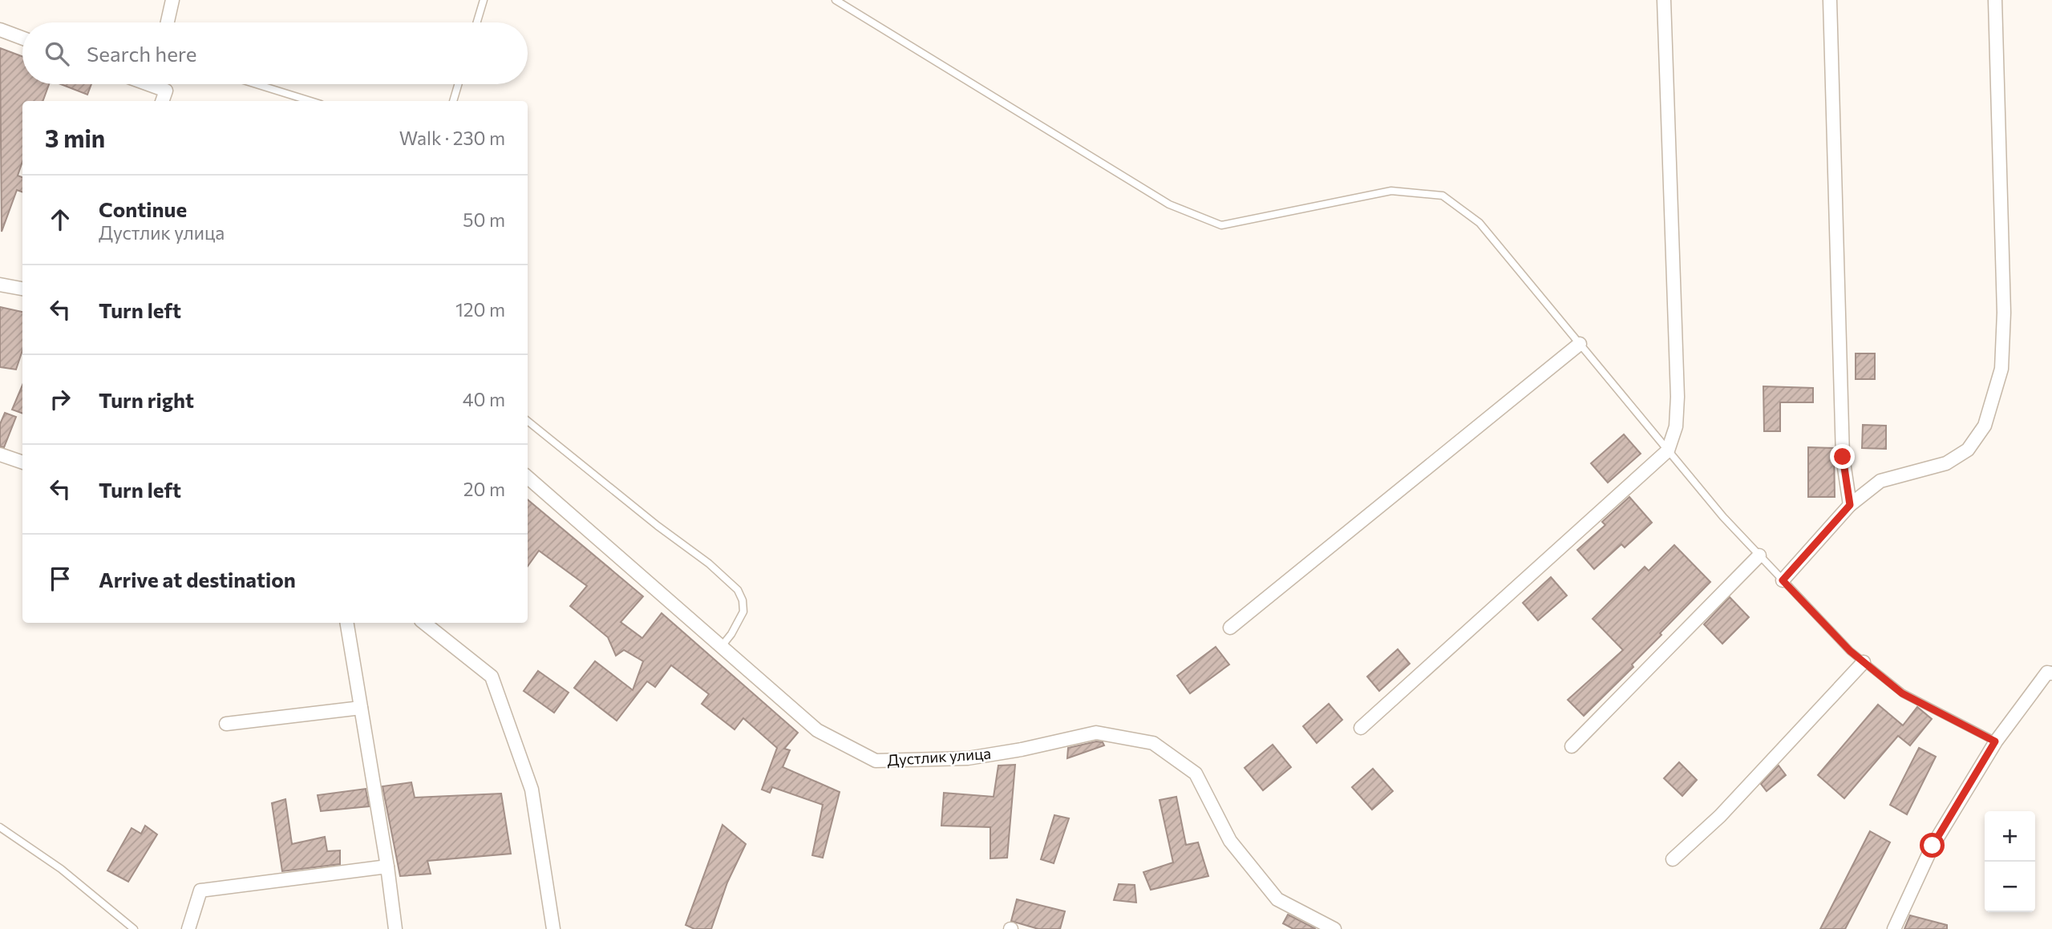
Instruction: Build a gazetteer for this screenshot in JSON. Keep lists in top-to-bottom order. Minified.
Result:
{"streets":{"street":["Дустлик улица"]},"page":{"search":"Search here","heading":["3 min","Walk · 230 m"],"list":[["Continue","Дустлик улица","50 m"],["Turn left","120 m"],["Turn right","40 m"],["Turn left","20 m"],"Arrive at destination"],"map_buttons":["+","−"]}}
